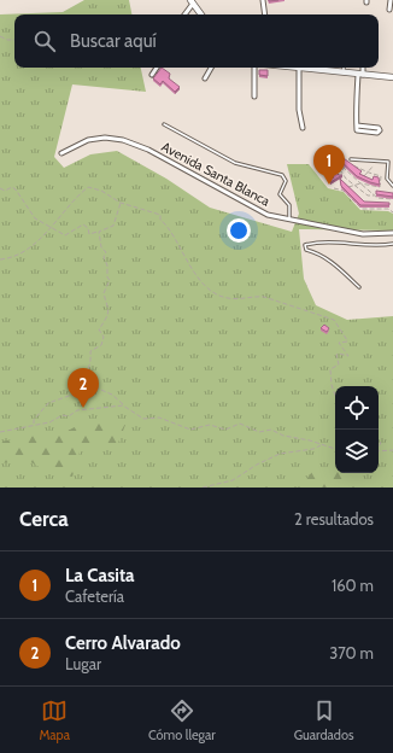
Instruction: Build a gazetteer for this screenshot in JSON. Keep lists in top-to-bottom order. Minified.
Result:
{"streets":{"street":["Avenida Santa Blanca"]},"page":{"search":"Buscar aquí","pins":["1","2"],"heading":["Cerca","2 resultados"],"list":[{"mark":"1","name":"La Casita","note":"Cafetería","value":"160 m"},{"mark":"2","name":"Cerro Alvarado","note":"Lugar","value":"370 m"}],"nav":["Mapa","Cómo llegar","Guardados"]}}
